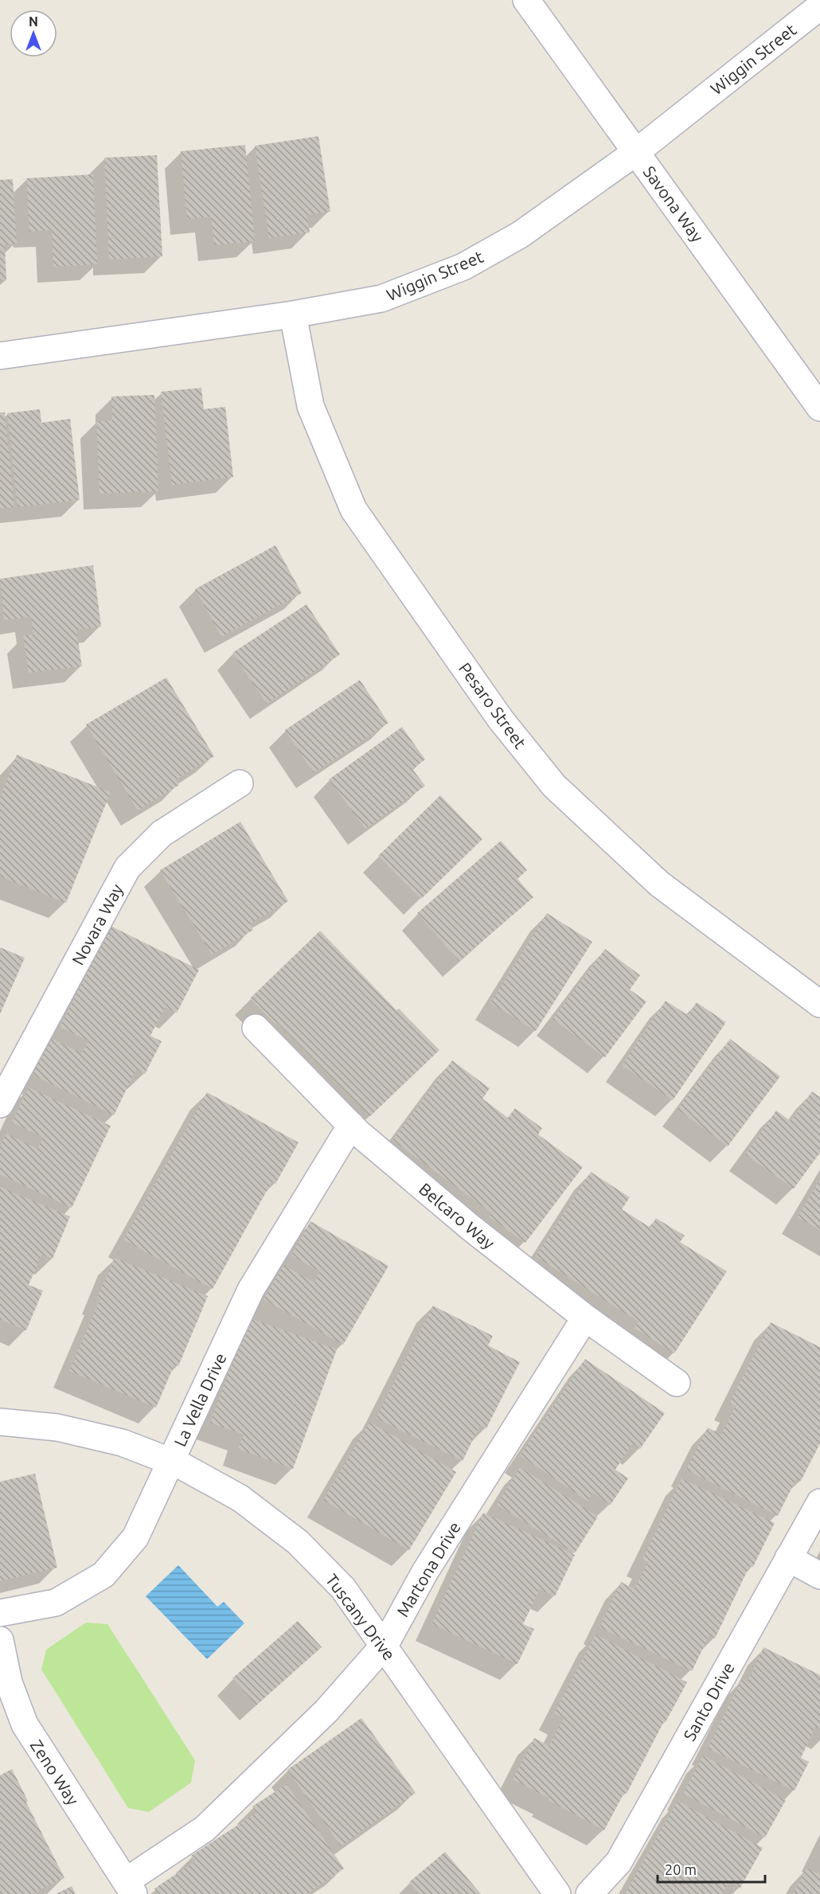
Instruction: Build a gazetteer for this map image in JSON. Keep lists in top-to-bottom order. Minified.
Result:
{"streets":{"street":["Wiggin Street","Savona Way","Pesaro Street","Novara Way","Belcaro Way","La Vella Drive","Martona Drive","Tuscany Drive","Santo Drive","Zeno Way"]},"crossings":[["Wiggin Street","Savona Way"],["Wiggin Street","Pesaro Street"],["Belcaro Way","La Vella Drive"],["Belcaro Way","Martona Drive"],["La Vella Drive","Tuscany Drive"],["Martona Drive","Tuscany Drive"],["Martona Drive","Zeno Way"]],"scale_bar":"20 m","north":"top"}
